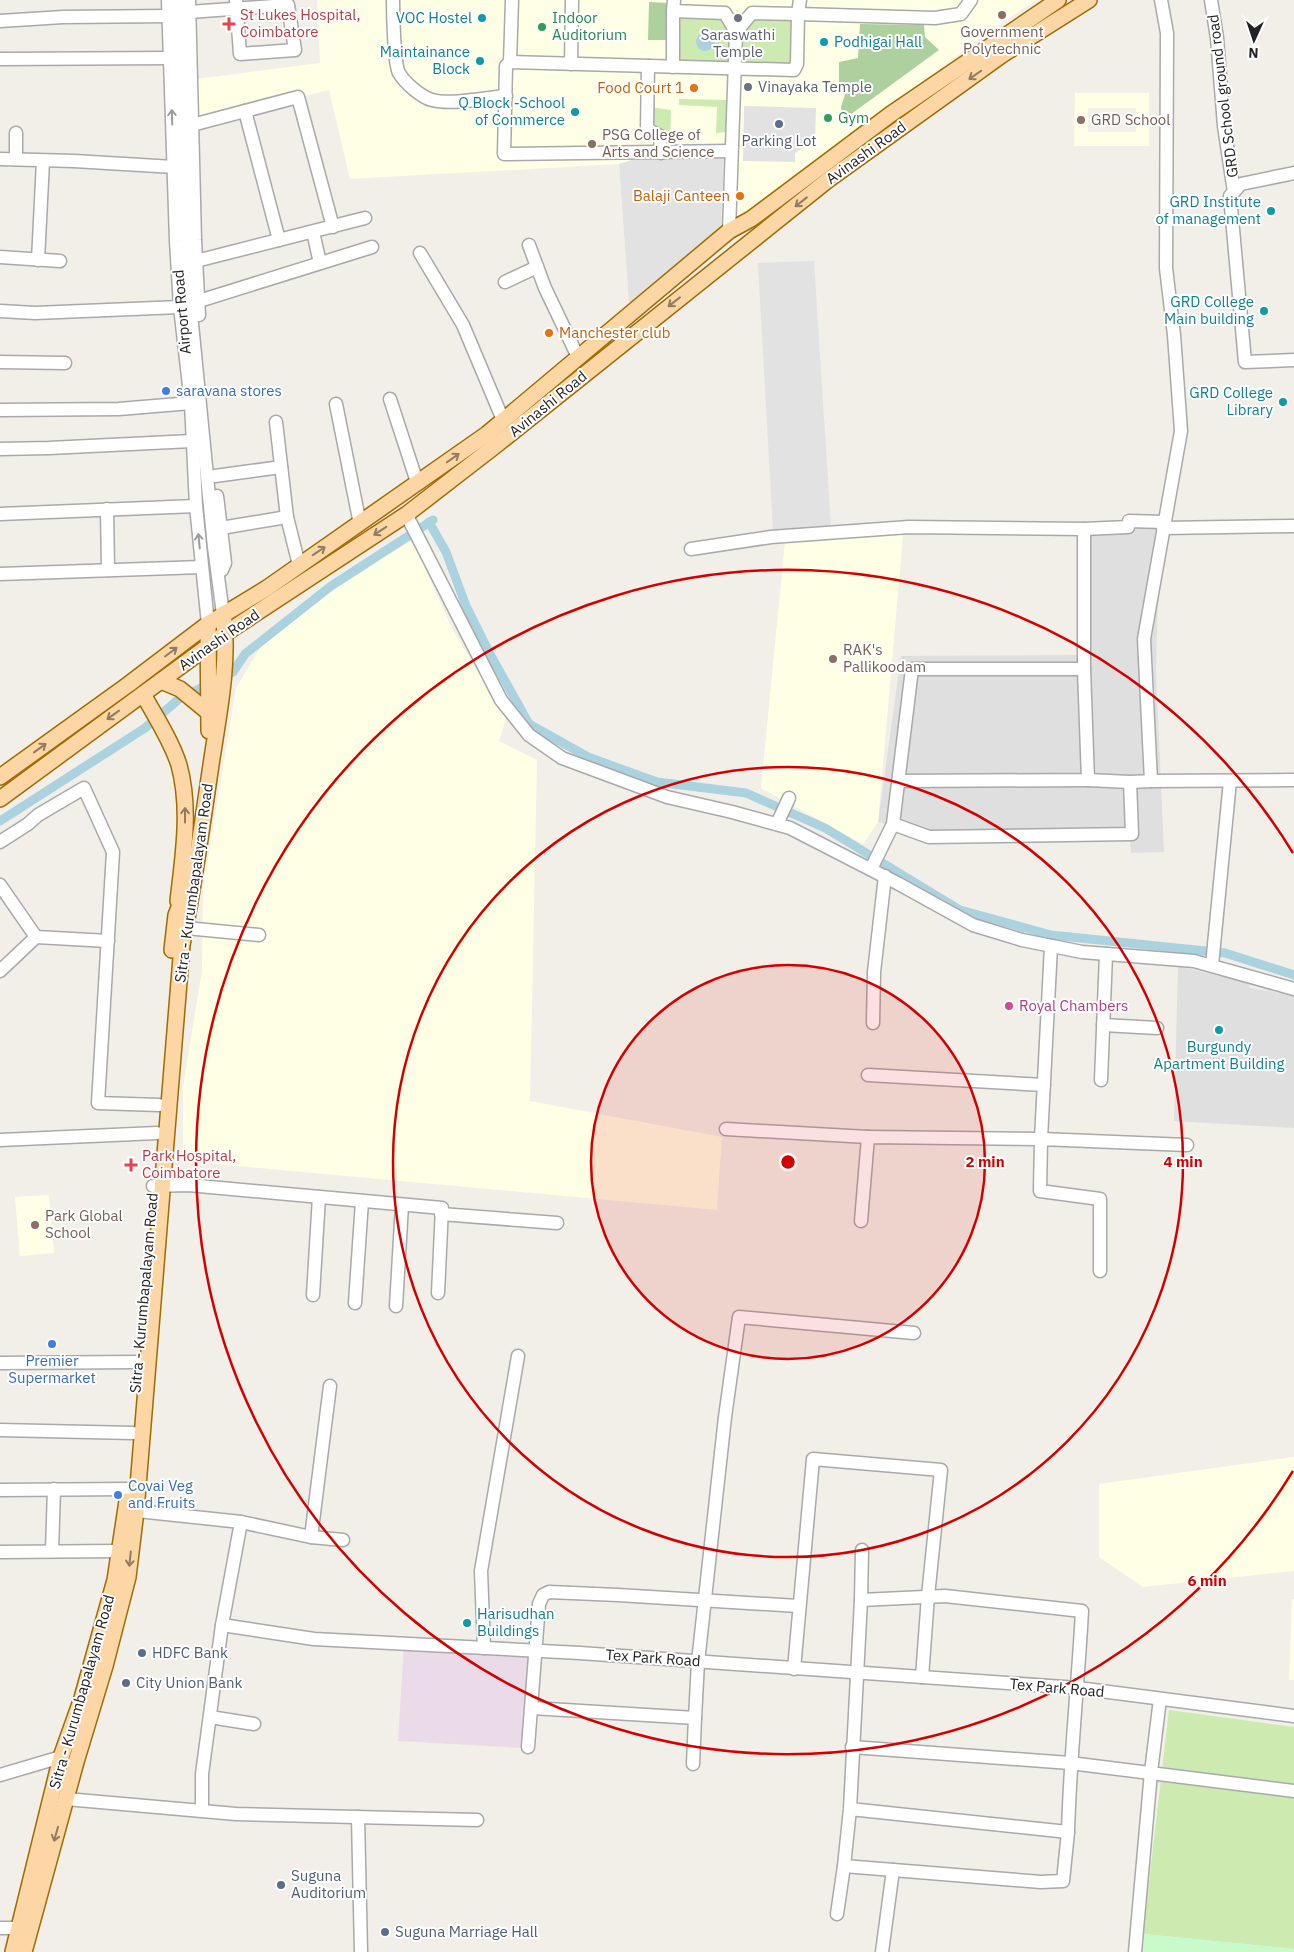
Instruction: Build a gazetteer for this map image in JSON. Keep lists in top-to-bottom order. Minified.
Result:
{"streets":{"main road":["Avinashi Road","Sitra - Kurumbapalayam Road"],"street":["GRD School ground road","Airport Road","Tex Park Road"]},"crossings":[["Avinashi Road","Airport Road"],["Avinashi Road","Sitra - Kurumbapalayam Road"],["Airport Road","Sitra - Kurumbapalayam Road"]],"places":{"other":["Government Polytechnic","VOC Hostel","Saraswathi Temple","Indoor Auditorium","Podhigai Hall","Maintainance Block","Vinayaka Temple","Food Court 1","Q Block -School of Commerce","Gym","GRD School","Parking Lot","PSG College of Arts and Science","Balaji Canteen","GRD Institute of management","GRD College Main building","Manchester club","saravana stores","GRD College Library","RAK's Pallikoodam","Royal Chambers","Burgundy Apartment Building","Park Global School","Premier Supermarket","Covai Veg and Fruits","Harisudhan Buildings","HDFC Bank","City Union Bank","Suguna Auditorium","Suguna Marriage Hall"],"health":["St Lukes Hospital, Coimbatore","Park Hospital, Coimbatore"]},"north":"bottom","rings":["2 min","4 min","6 min"]}
